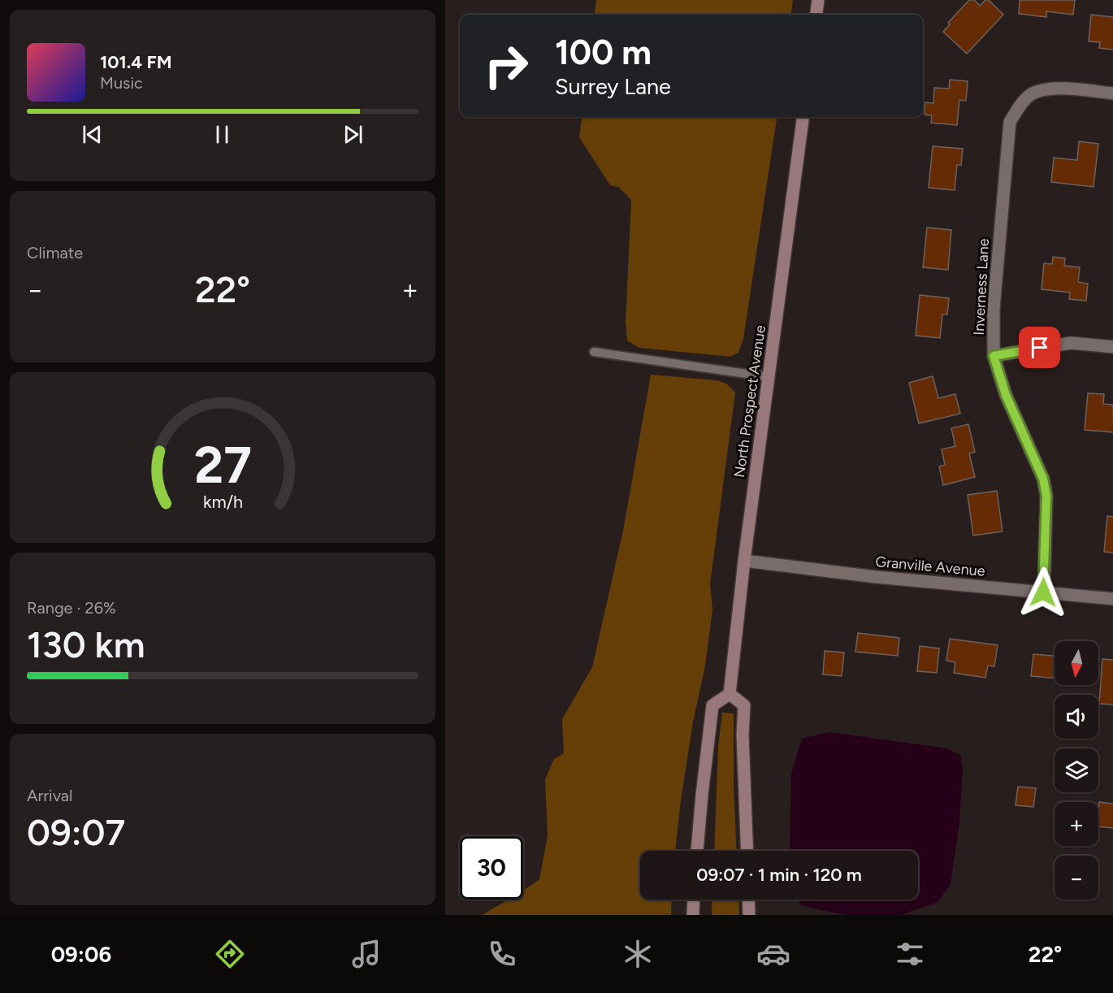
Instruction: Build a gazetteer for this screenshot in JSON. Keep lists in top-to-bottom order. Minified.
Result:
{"streets":{"main road":["North Prospect Avenue"],"street":["Inverness Lane","Granville Avenue"]},"crossings":[["Inverness Lane","Granville Avenue"],["North Prospect Avenue","Granville Avenue"]],"north":"bottom","page":{"turn":["100 m","Surrey Lane"],"song":["101.4 FM","Music"],"tile":["Climate",["Range · 26%","130 km"],["Arrival","09:07"]],"heat":["−","22°","+"],"map_buttons":["+","−"],"limit":"30","trip":"09:07 · 1 min · 120 m","tabs":["09:06","22°"],"gauge":["27","km/h"]}}
